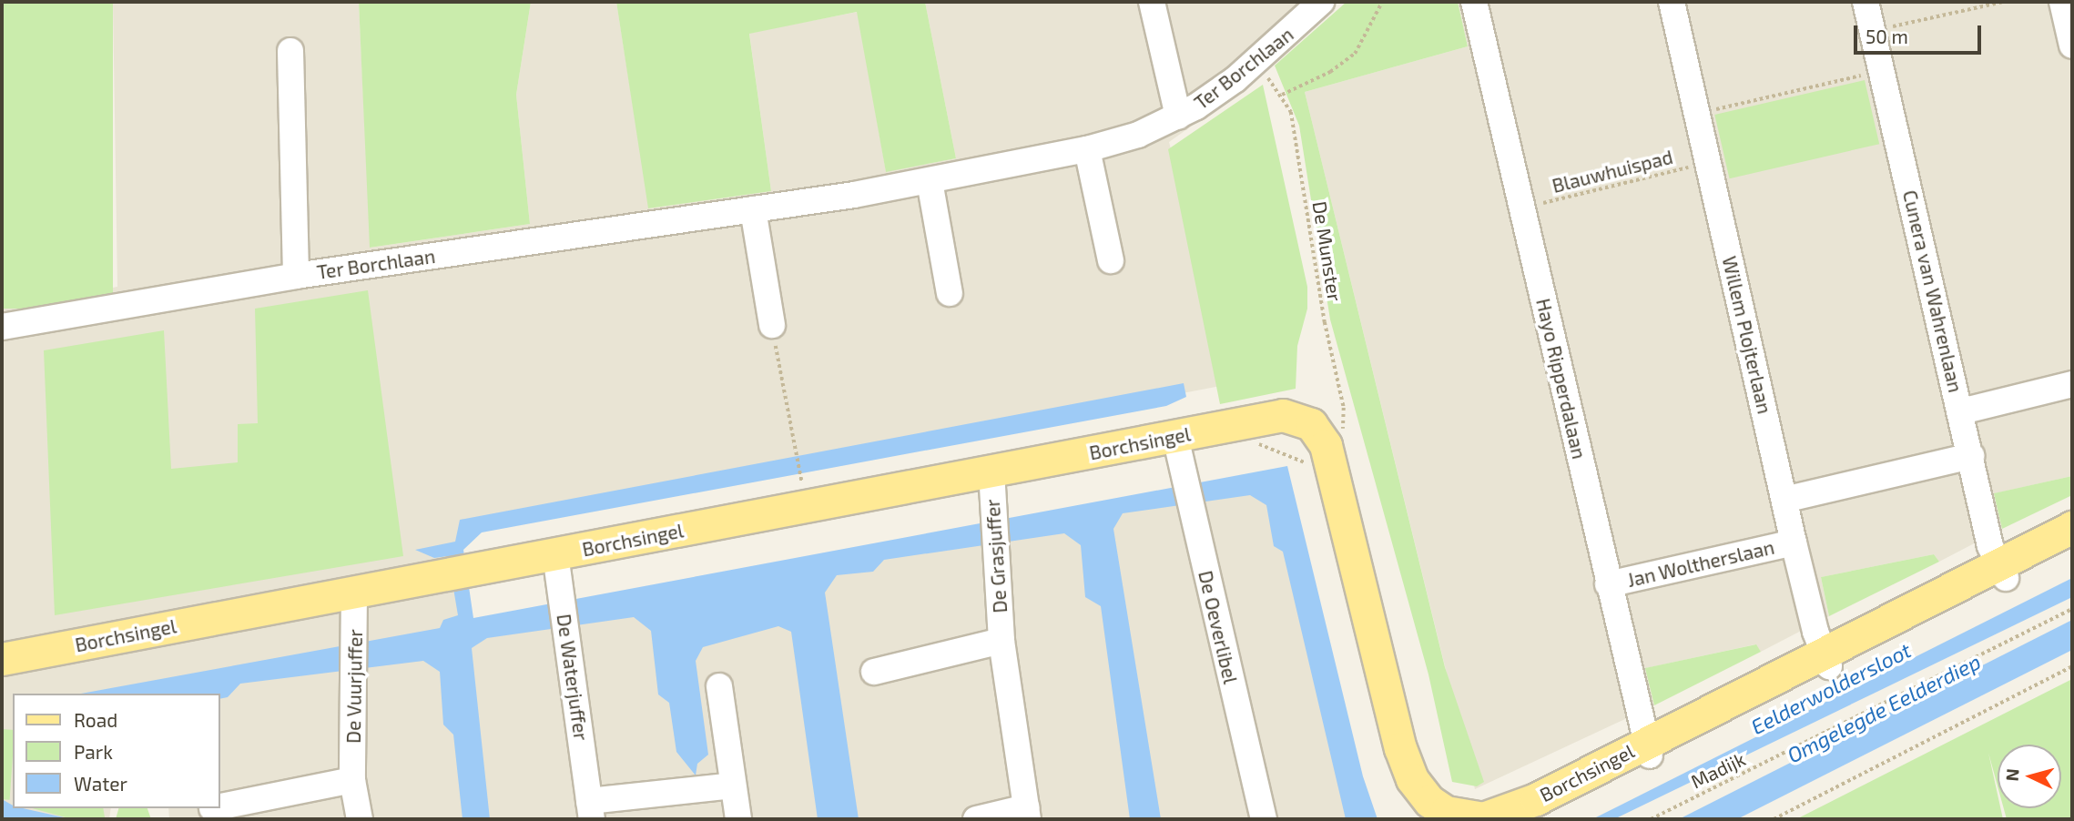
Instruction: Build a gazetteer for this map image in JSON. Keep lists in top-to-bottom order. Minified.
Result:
{"streets":{"main road":["Borchsingel"],"street":["Ter Borchlaan","Cunera van Wahrenlaan","Willem Plojterlaan","Hayo Ripperdalaan","De Grasjuffer","Jan Woltherslaan","De Oeverlibel","De Waterjuffer","De Vuurjuffer"],"path":["Blauwhuispad","De Munster","Madijk"]},"crossings":[["Ter Borchlaan","De Munster"],["Blauwhuispad","Willem Plojterlaan"],["Blauwhuispad","Hayo Ripperdalaan"],["Cunera van Wahrenlaan","Borchsingel"],["Willem Plojterlaan","Borchsingel"],["Willem Plojterlaan","Jan Woltherslaan"],["Hayo Ripperdalaan","Borchsingel"],["Hayo Ripperdalaan","Jan Woltherslaan"],["Borchsingel","De Grasjuffer"],["Borchsingel","De Oeverlibel"],["Borchsingel","De Waterjuffer"],["Borchsingel","De Vuurjuffer"]],"water":["Eelderwoldersloot","Omgelegde Eelderdiep"],"legend":["Road","Park","Water"],"scale_bar":"50 m","north":"left"}
